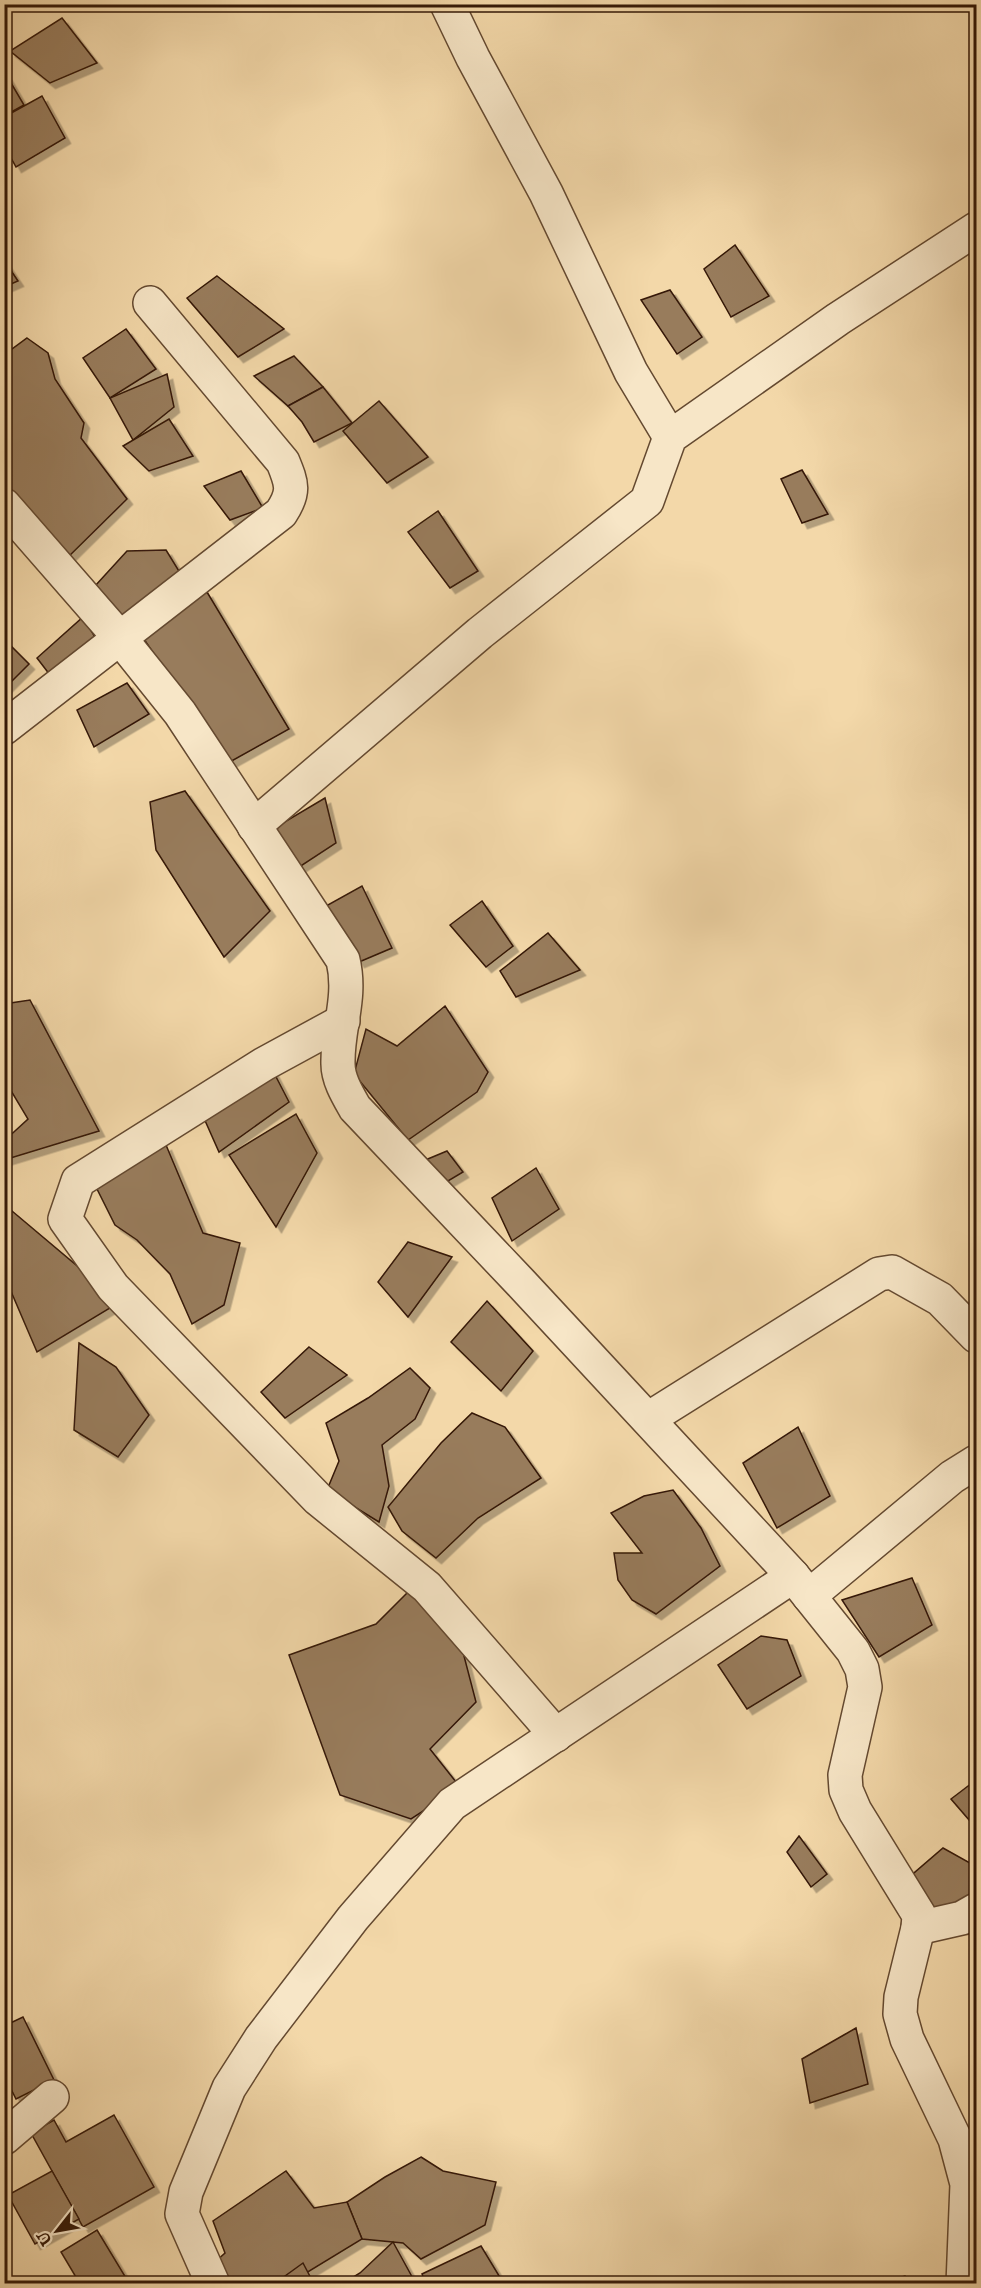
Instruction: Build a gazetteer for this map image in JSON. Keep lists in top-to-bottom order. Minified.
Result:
{"north":"bottom left"}
